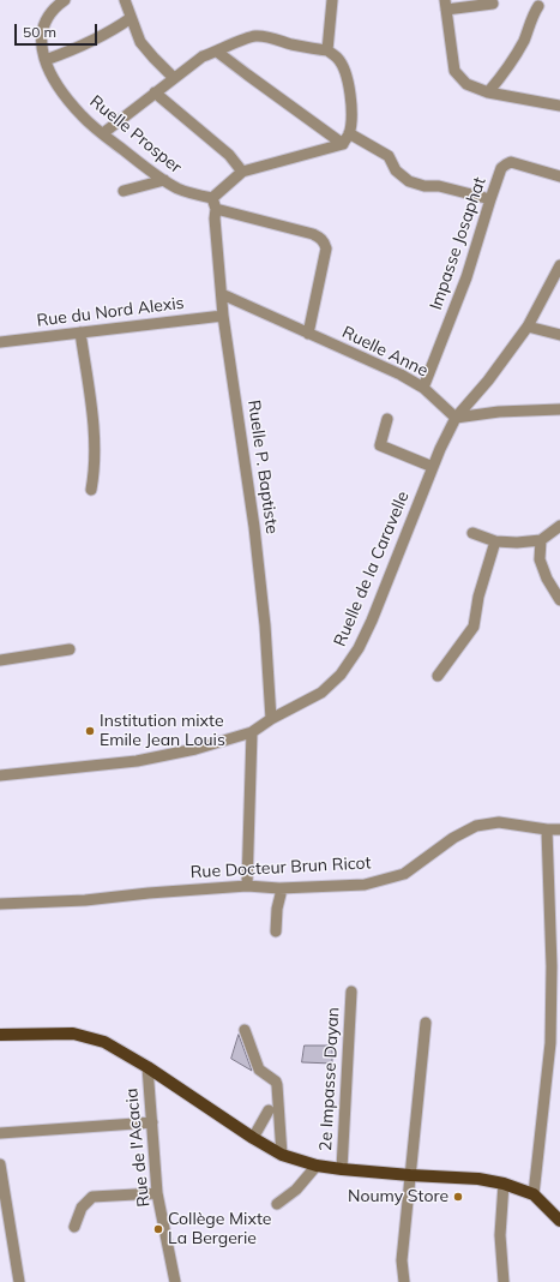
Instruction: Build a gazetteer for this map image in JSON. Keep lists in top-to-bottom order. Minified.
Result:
{"streets":{"street":["Ruelle Prosper","Impasse Josaphat","Rue du Nord Alexis","Ruelle Anne","Ruelle P. Baptiste","Ruelle de la Caravelle","Rue Docteur Brun Ricot","2e Impasse Dayan","Rue de l'Acacia"]},"crossings":[["Ruelle Prosper","Ruelle P. Baptiste"],["Impasse Josaphat","Ruelle Anne"],["Rue du Nord Alexis","Ruelle P. Baptiste"],["Ruelle Anne","Ruelle P. Baptiste"],["Ruelle Anne","Ruelle de la Caravelle"],["Ruelle P. Baptiste","Ruelle de la Caravelle"]],"places":["Institution mixte Emile Jean Louis","Noumy Store","Collège Mixte La Bergerie"],"scale_bar":"50 m"}
